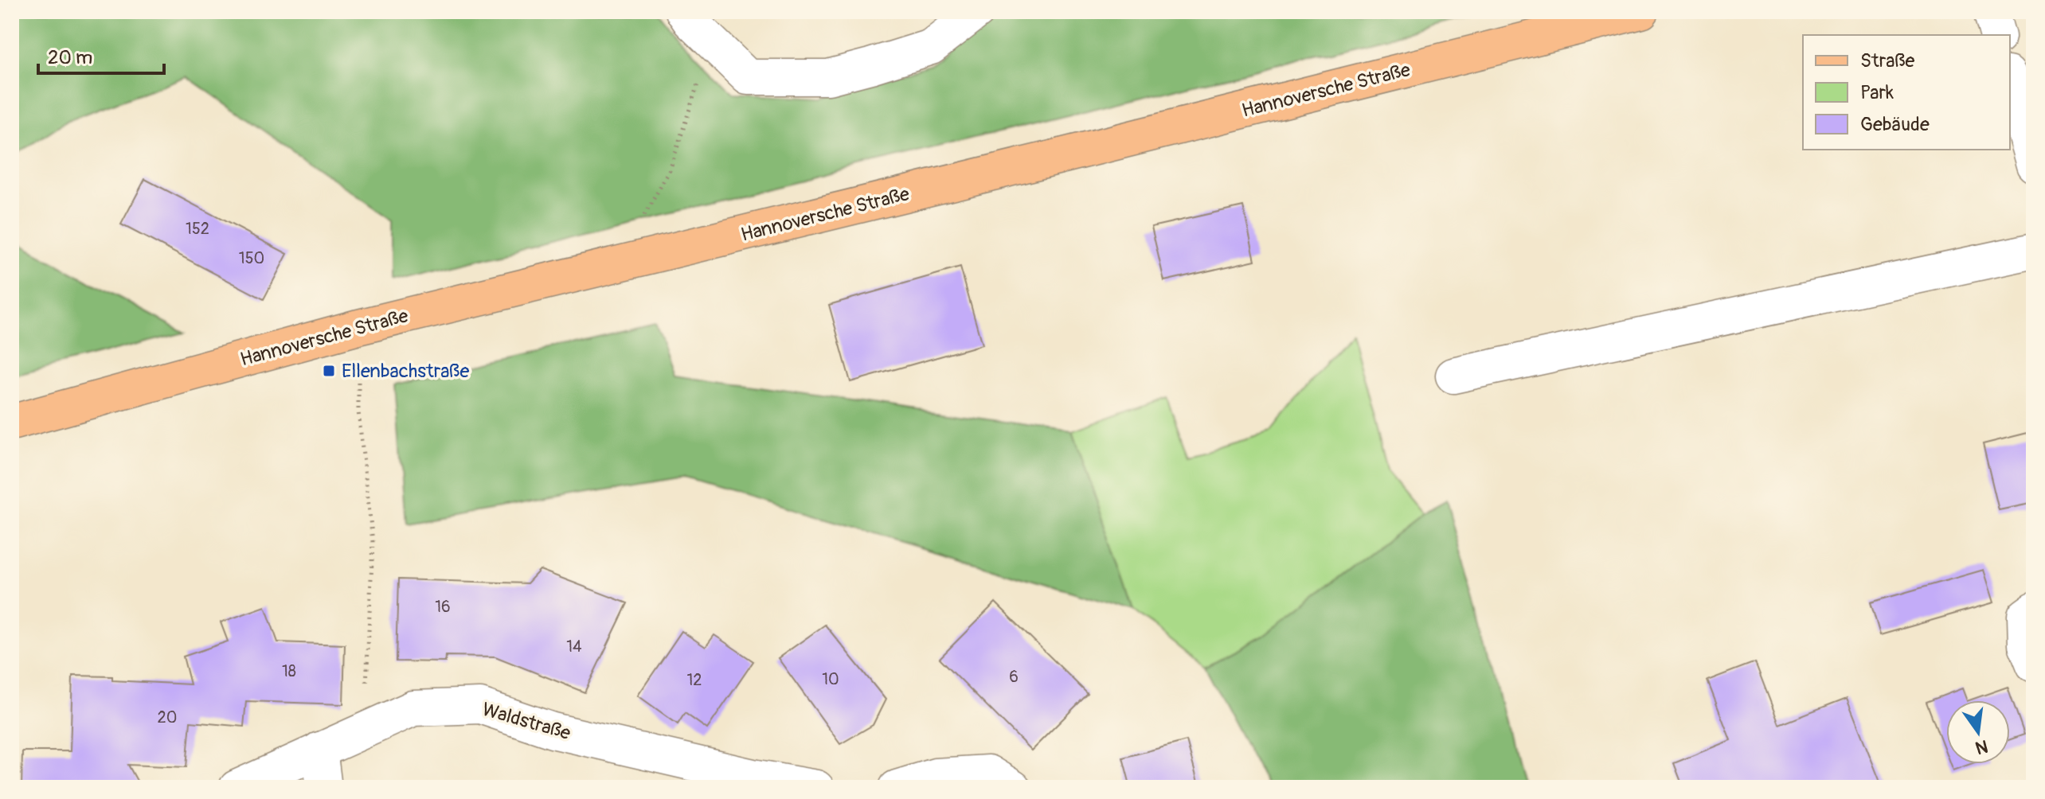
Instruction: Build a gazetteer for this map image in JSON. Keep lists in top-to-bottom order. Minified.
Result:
{"streets":{"main road":["Hannoversche Straße"],"street":["Waldstraße"]},"places":{"transit":["Ellenbachstraße"]},"house_numbers":["152","150","16","14","18","6","10","12","20"],"legend":["Straße","Park","Gebäude"],"scale_bar":"20 m","north":"bottom"}
